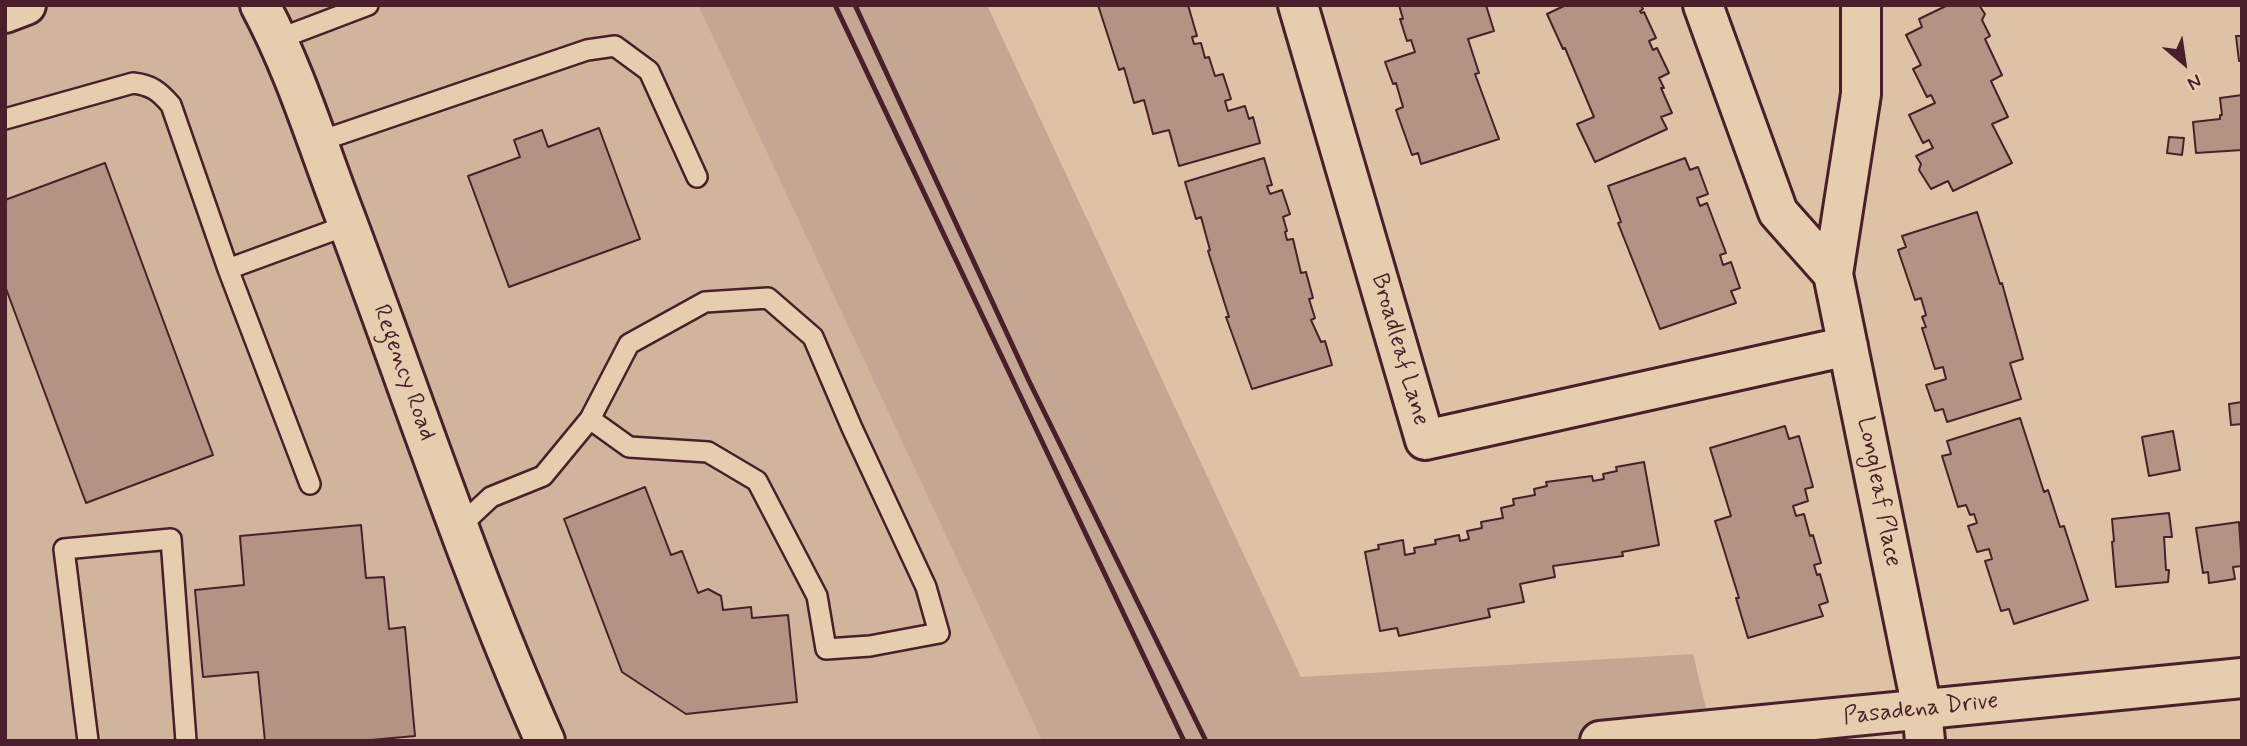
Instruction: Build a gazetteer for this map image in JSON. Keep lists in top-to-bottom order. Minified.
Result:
{"streets":{"street":["Broadleaf Lane","Regency Road","Longleaf Place","Pasadena Drive"]},"crossings":[["Broadleaf Lane","Longleaf Place"],["Longleaf Place","Pasadena Drive"]],"north":"bottom right"}
